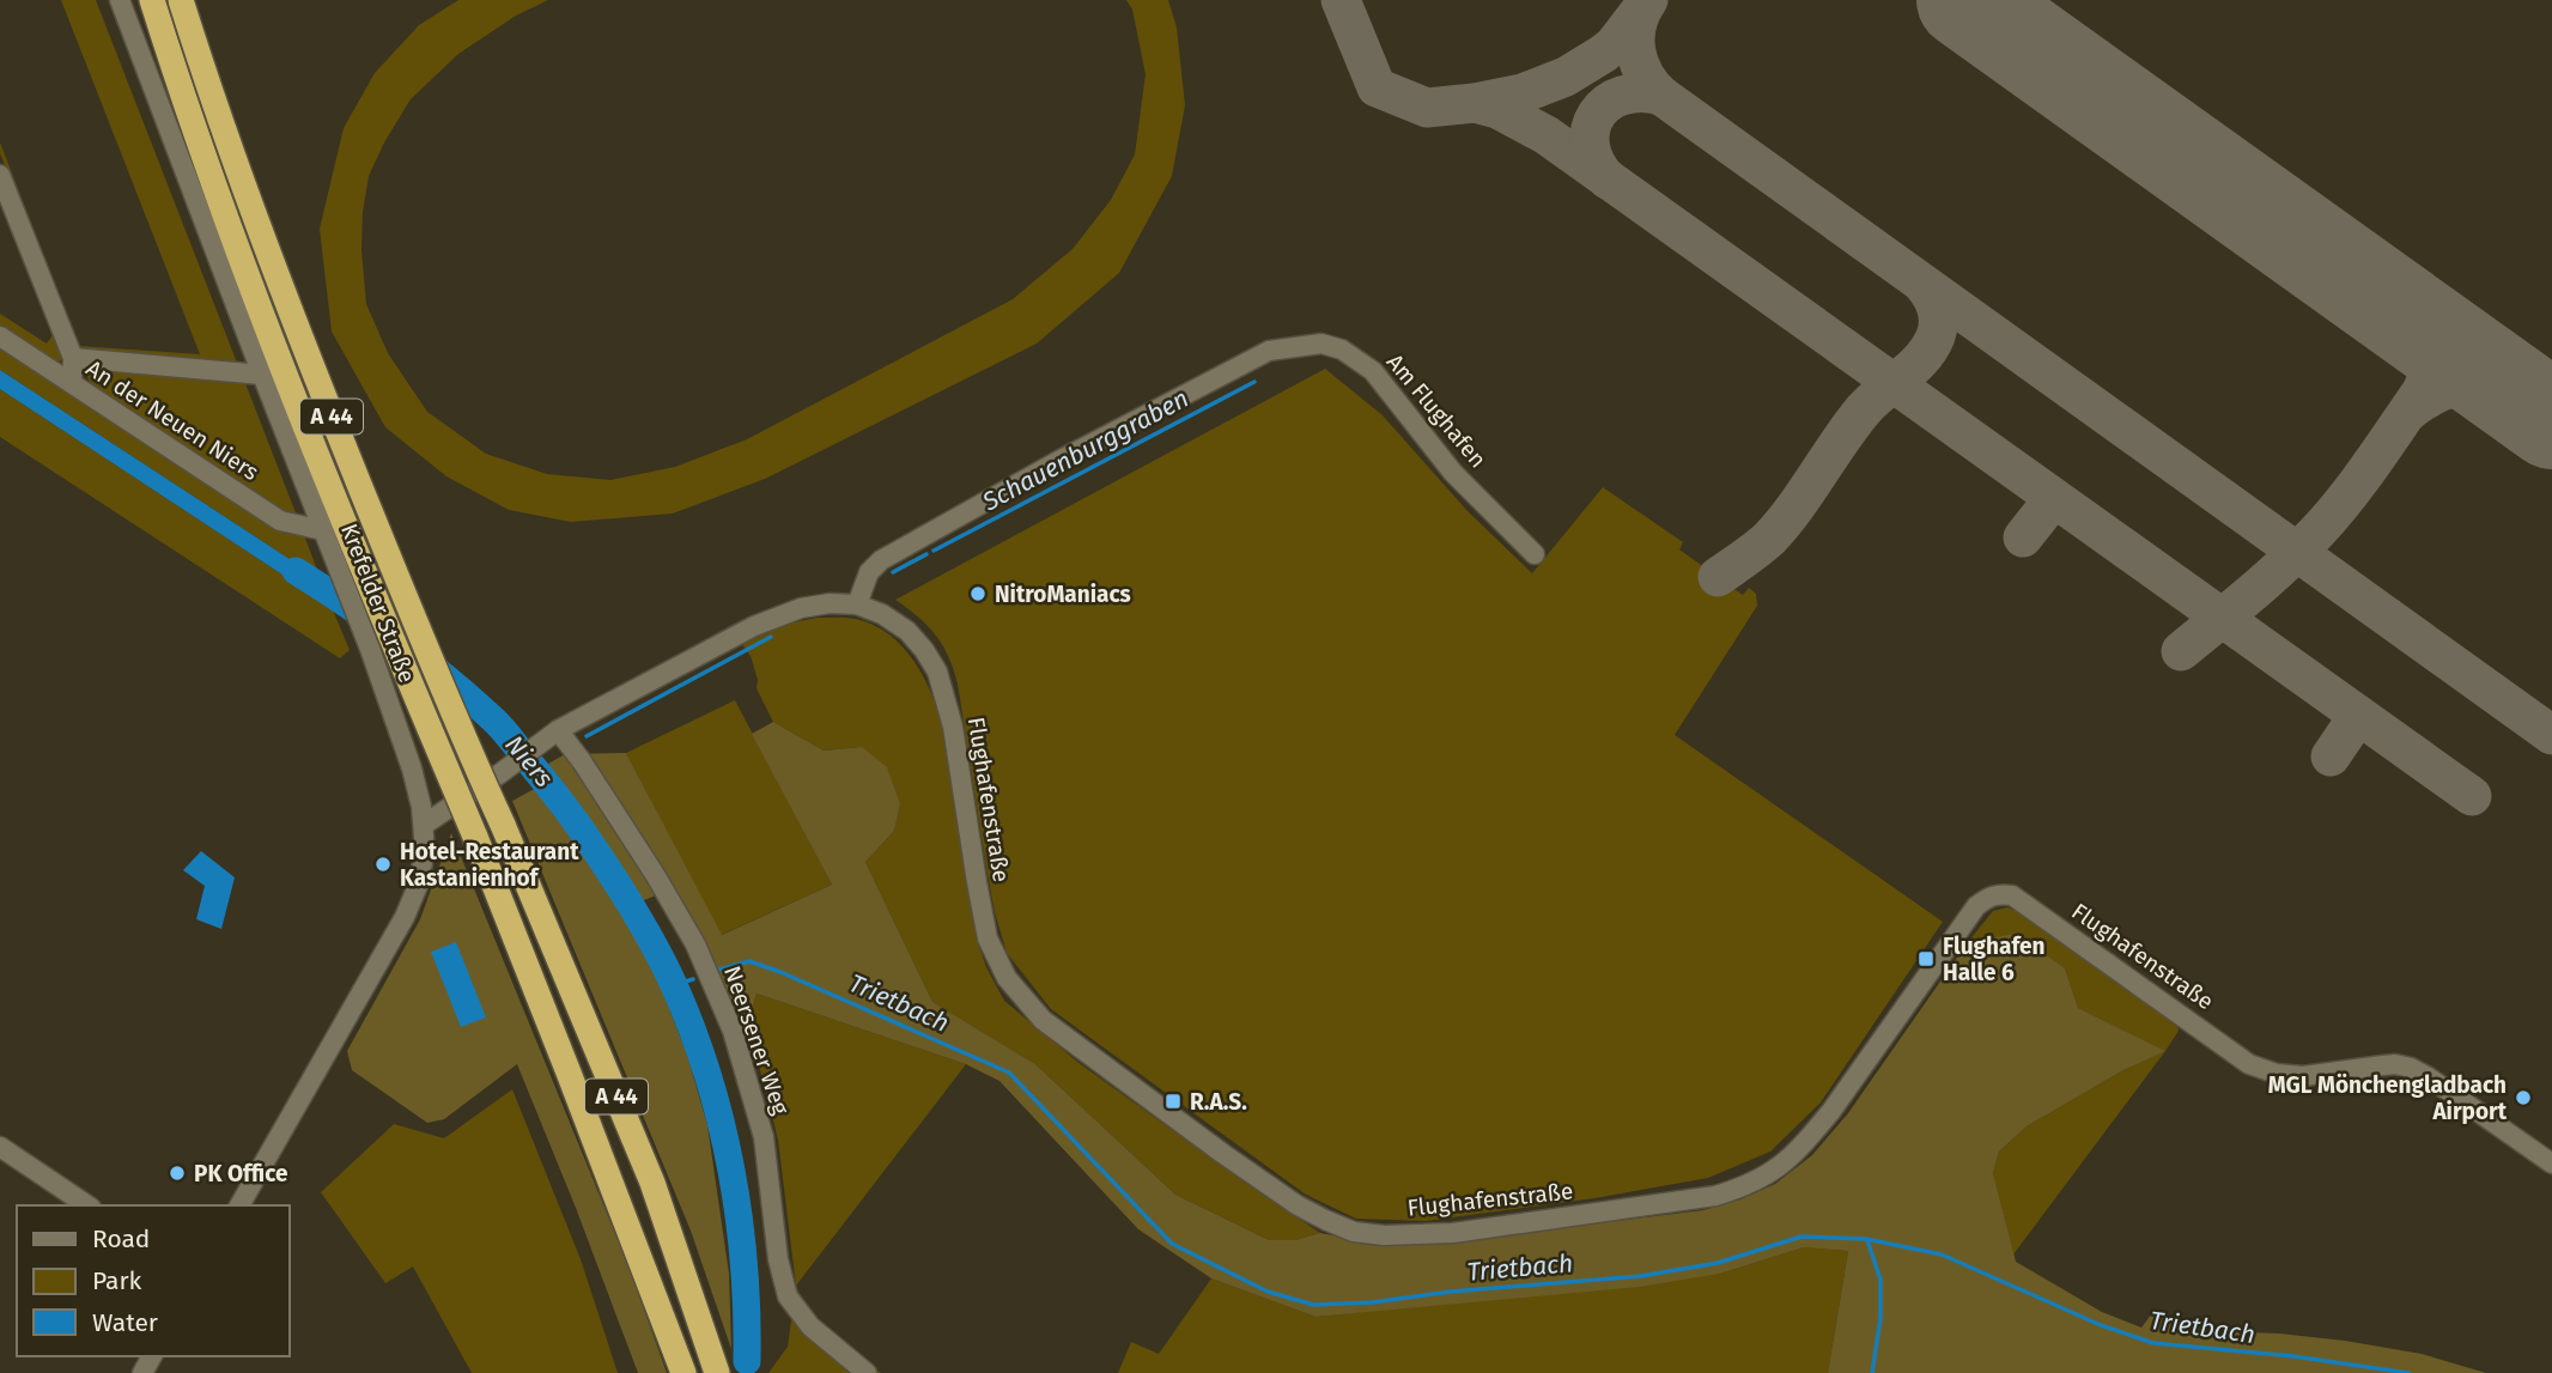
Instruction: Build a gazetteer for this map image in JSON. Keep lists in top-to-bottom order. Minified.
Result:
{"streets":{"highway":["A 44"],"street":["Am Flughafen","An der Neuen Niers","Krefelder Straße","Flughafenstraße","Neersener Weg"]},"crossings":[["Am Flughafen","Flughafenstraße"],["An der Neuen Niers","Krefelder Straße"],["Krefelder Straße","Flughafenstraße"],["Flughafenstraße","Neersener Weg"]],"water":["Schauenburggraben","Niers","Trietbach"],"places":{"other":["NitroManiacs","Hotel-Restaurant Kastanienhof","MGL Mönchengladbach Airport","PK Office"],"transit":["Flughafen Halle 6","R.A.S."]},"legend":["Road","Park","Water"]}
